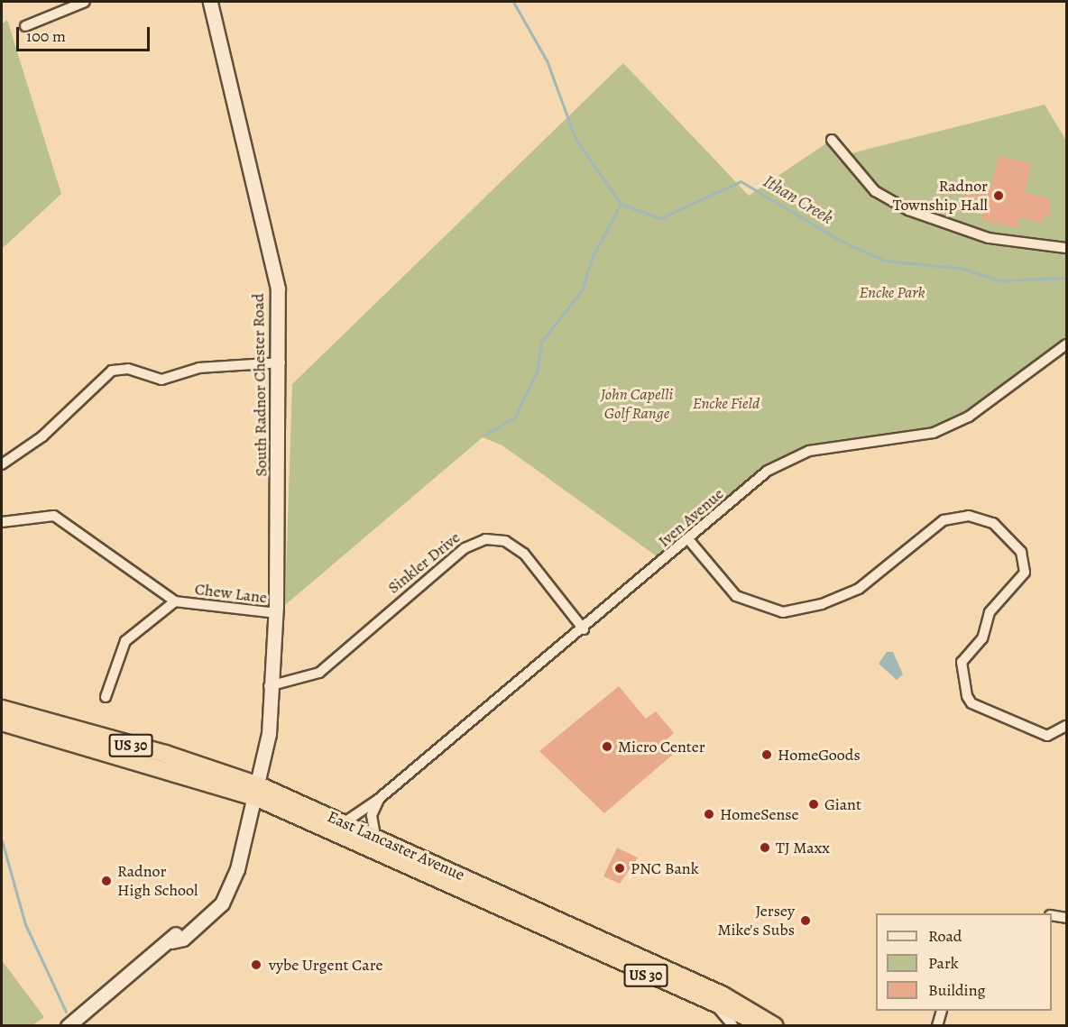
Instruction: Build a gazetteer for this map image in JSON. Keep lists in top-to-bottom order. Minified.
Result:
{"streets":{"highway":["US 30","East Lancaster Avenue"],"main road":["South Radnor Chester Road"],"street":["Iven Avenue","Sinkler Drive","Chew Lane"]},"crossings":[["South Radnor Chester Road","Sinkler Drive"],["South Radnor Chester Road","Chew Lane"],["South Radnor Chester Road","East Lancaster Avenue"],["Iven Avenue","Sinkler Drive"],["Iven Avenue","East Lancaster Avenue"]],"water":["Ithan Creek"],"parks":["Encke Park","John Capelli Golf Range","Encke Field"],"places":["Radnor Township Hall","Micro Center","HomeGoods","Giant","HomeSense","TJ Maxx","PNC Bank","Radnor High School","Jersey Mike's Subs","vybe Urgent Care"],"legend":["Road","Park","Building"],"scale_bar":"100 m"}
